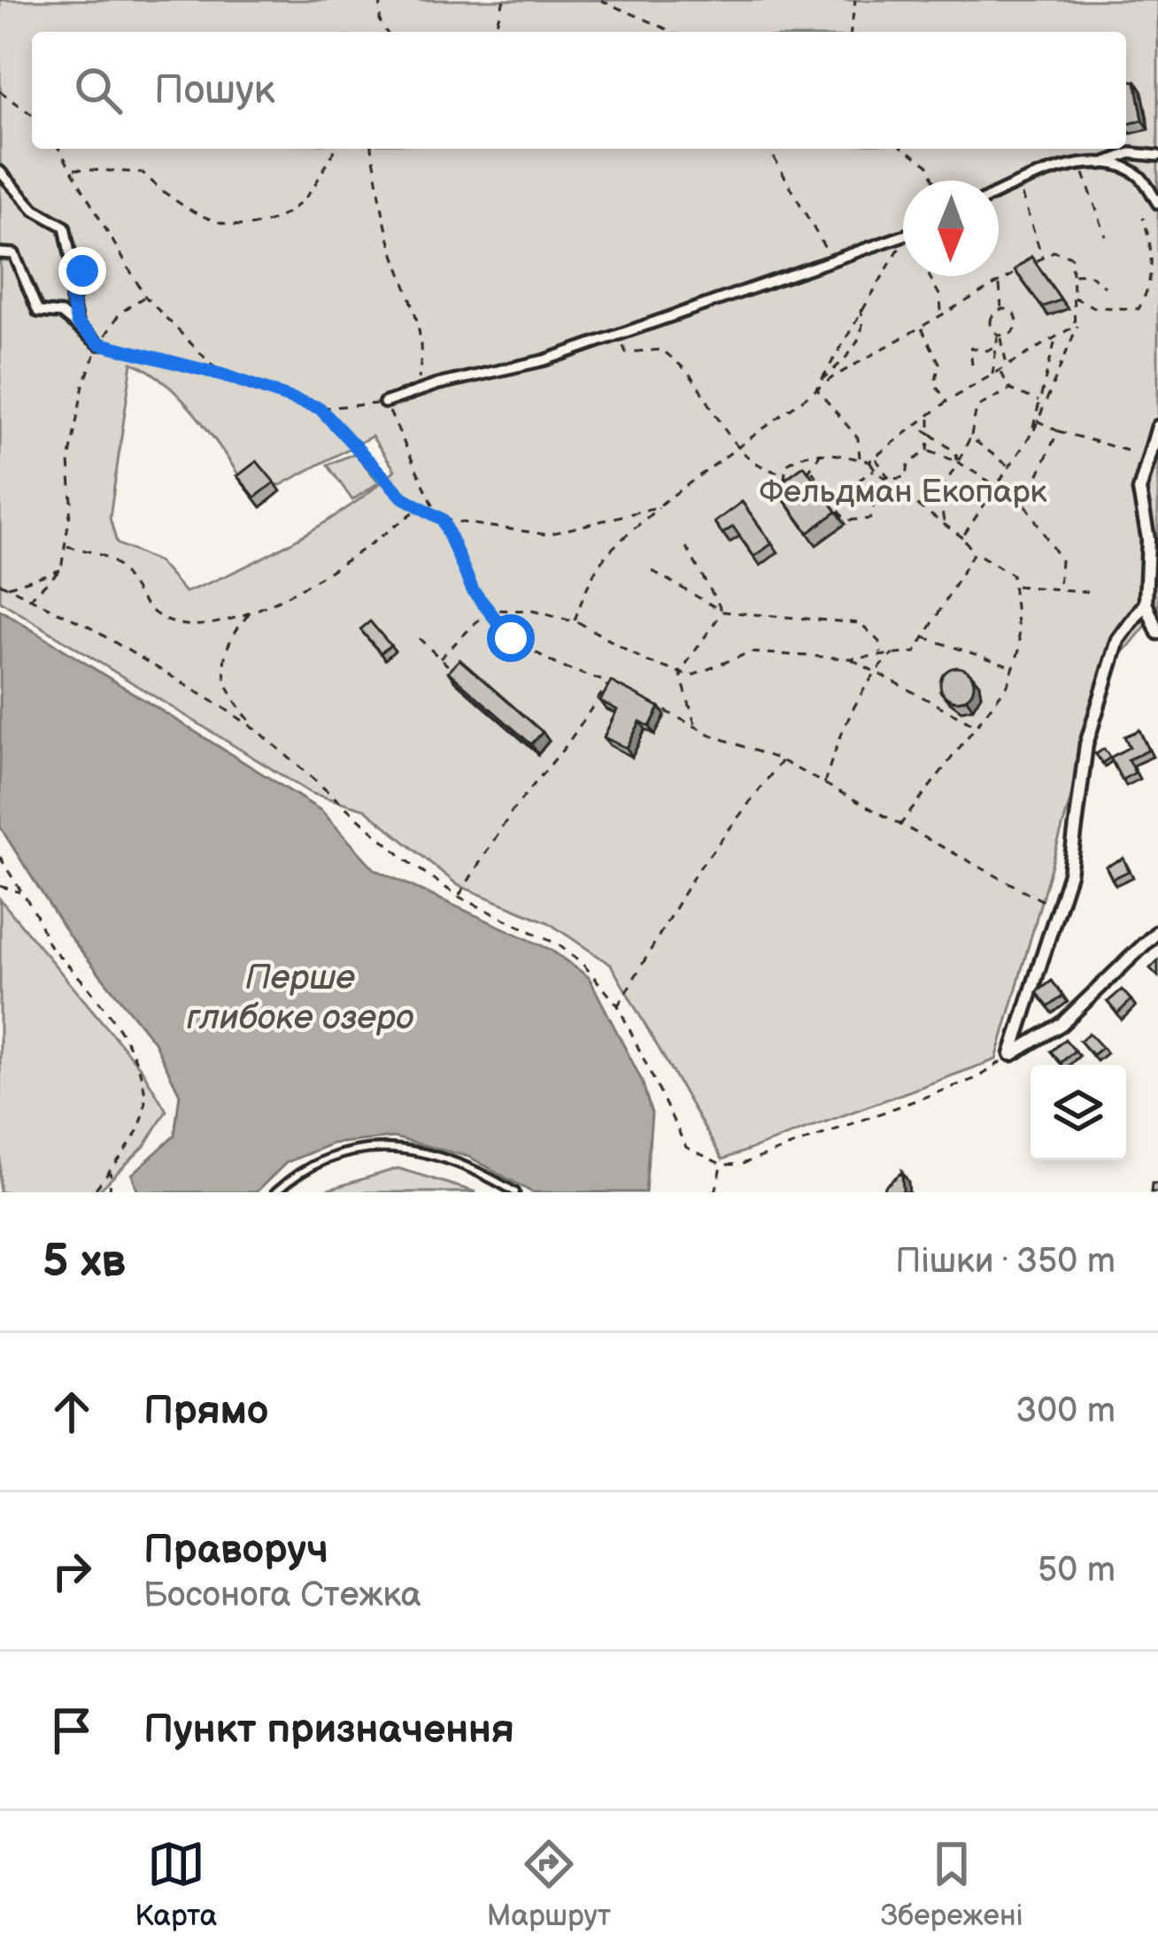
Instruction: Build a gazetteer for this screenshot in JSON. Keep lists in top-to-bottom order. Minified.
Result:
{"water":["Перше глибоке озеро"],"parks":["Фельдман Екопарк"],"north":"bottom","page":{"search":"Пошук","heading":["5 хв","Пішки · 350 m"],"list":[["Прямо","300 m"],["Праворуч","Босонога Стежка","50 m"],"Пункт призначення"],"nav":["Карта","Маршрут","Збережені"]}}
